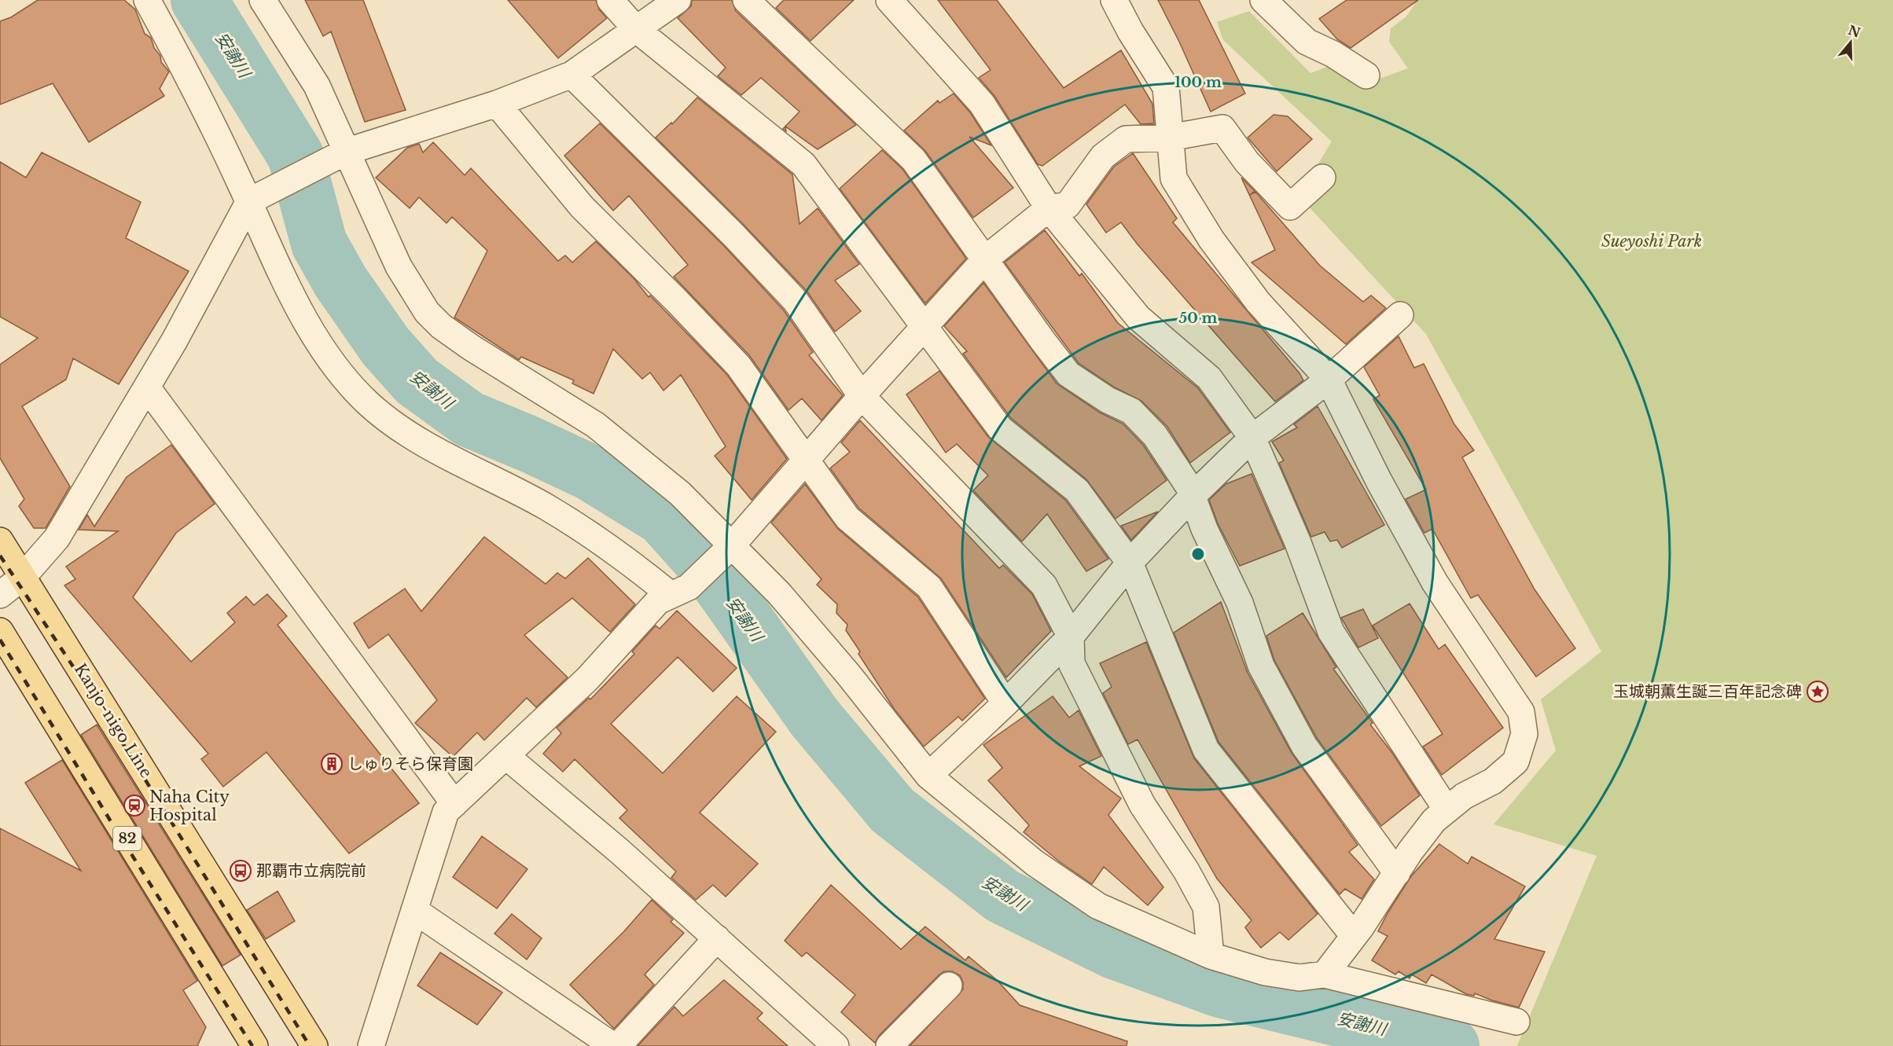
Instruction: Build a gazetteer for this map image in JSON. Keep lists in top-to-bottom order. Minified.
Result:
{"streets":{"main road":["Kanjo-nigo Line","82"]},"water":["安謝川"],"parks":["Sueyoshi Park"],"places":{"place":["玉城朝薫生誕三百年記念碑"],"building":["しゅりそら保育園"],"station":["Naha City Hospital"],"bus stop":["那覇市立病院前"]},"north":"top","rings":["100 m","50 m"]}
